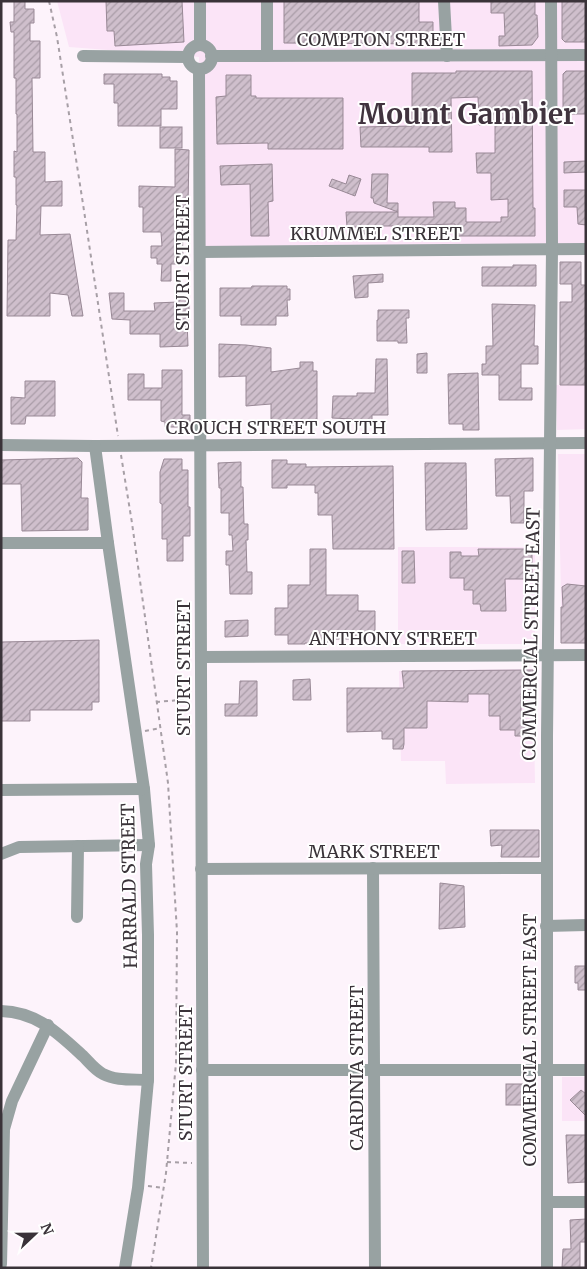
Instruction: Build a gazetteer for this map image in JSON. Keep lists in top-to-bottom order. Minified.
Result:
{"streets":{"street":["COMPTON STREET","KRUMMEL STREET","STURT STREET","CROUCH STREET SOUTH","COMMERCIAL STREET EAST","ANTHONY STREET","MARK STREET","HARRALD STREET","CARDINIA STREET"]},"crossings":[["COMPTON STREET","STURT STREET"],["COMPTON STREET","COMMERCIAL STREET EAST"],["KRUMMEL STREET","STURT STREET"],["KRUMMEL STREET","COMMERCIAL STREET EAST"],["STURT STREET","CROUCH STREET SOUTH"],["STURT STREET","ANTHONY STREET"],["STURT STREET","MARK STREET"],["CROUCH STREET SOUTH","COMMERCIAL STREET EAST"],["CROUCH STREET SOUTH","HARRALD STREET"],["COMMERCIAL STREET EAST","ANTHONY STREET"],["COMMERCIAL STREET EAST","MARK STREET"],["MARK STREET","CARDINIA STREET"]],"districts":["Mount Gambier"],"north":"right"}
